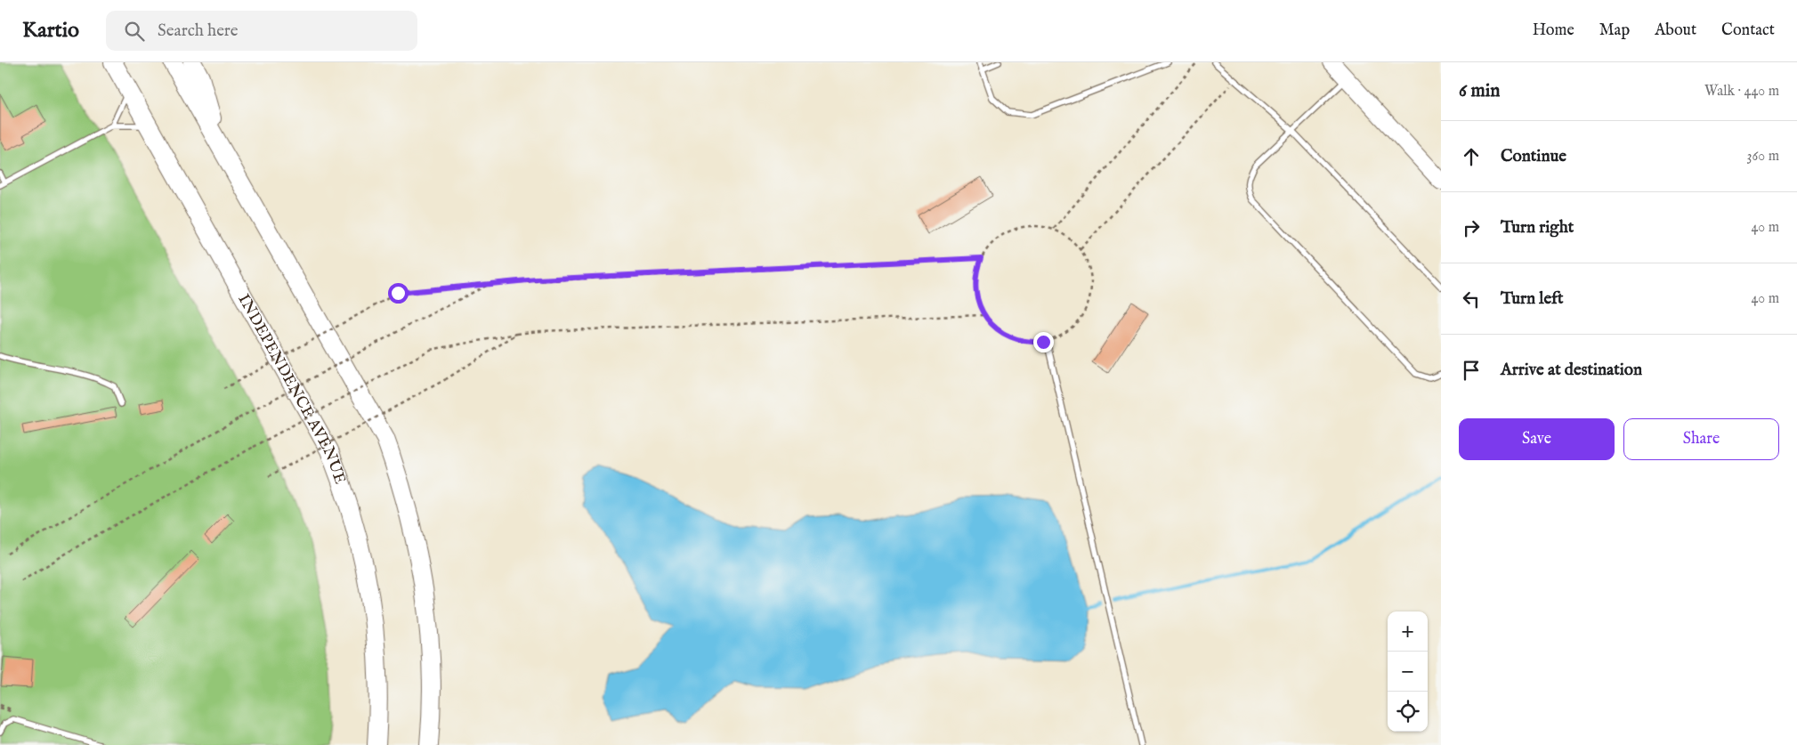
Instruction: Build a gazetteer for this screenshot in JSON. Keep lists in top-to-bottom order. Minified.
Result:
{"streets":{"highway":["INDEPENDENCE AVENUE"]},"page":{"header":"Kartio","search":"Search here","nav":["Home","Map","About","Contact"],"heading":["6 min","Walk · 440 m"],"list":[["Continue","360 m"],["Turn right","40 m"],["Turn left","40 m"],"Arrive at destination"],"buttons":["Save","Share"],"map_buttons":["+","−"]}}
